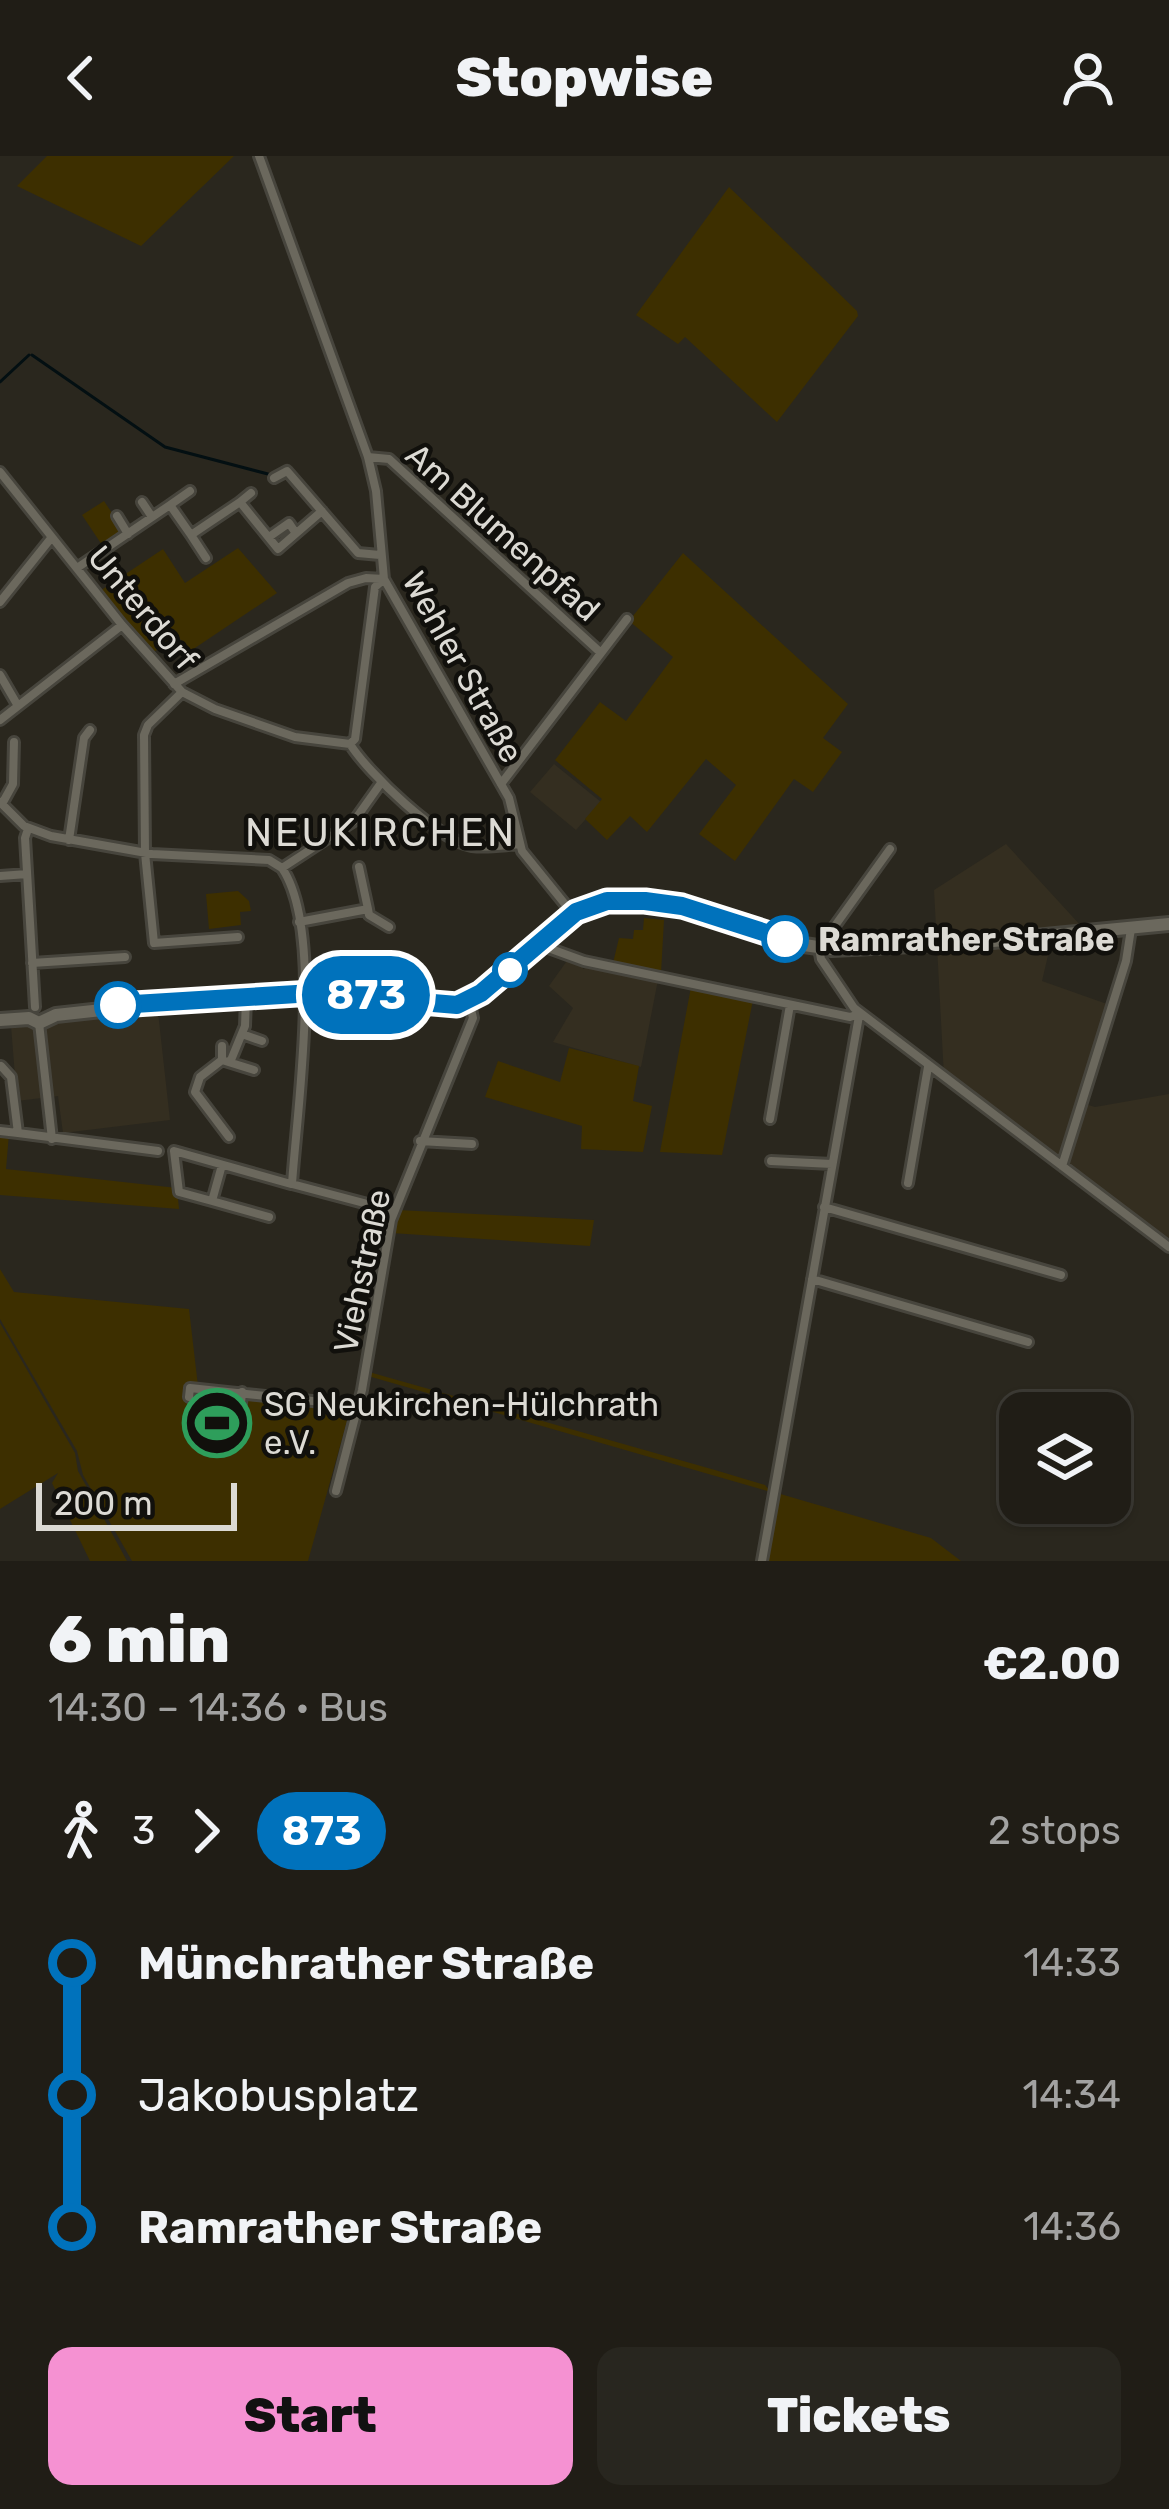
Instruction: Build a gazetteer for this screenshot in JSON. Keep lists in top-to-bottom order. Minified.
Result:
{"streets":{"street":["Am Blumenpfad","Unterdorf","Wehler Straße","Viehstraße"]},"crossings":[["Am Blumenpfad","Wehler Straße"]],"districts":["NEUKIRCHEN"],"places":{"other":["Ramrather Straße"],"sports":["SG Neukirchen-Hülchrath e.V."]},"lines":["bus line 873"],"scale_bar":"200 m","page":{"header":"Stopwise","on_map":"873","scale":"200 m","heading":["6 min","14:30 – 14:36 · Bus","€2.00"],"legs":["3","873","2 stops"],"list":[{"name":"Münchrather Straße","value":"14:33"},{"name":"Jakobusplatz","value":"14:34"},{"name":"Ramrather Straße","value":"14:36"}],"buttons":["Start","Tickets"]}}
